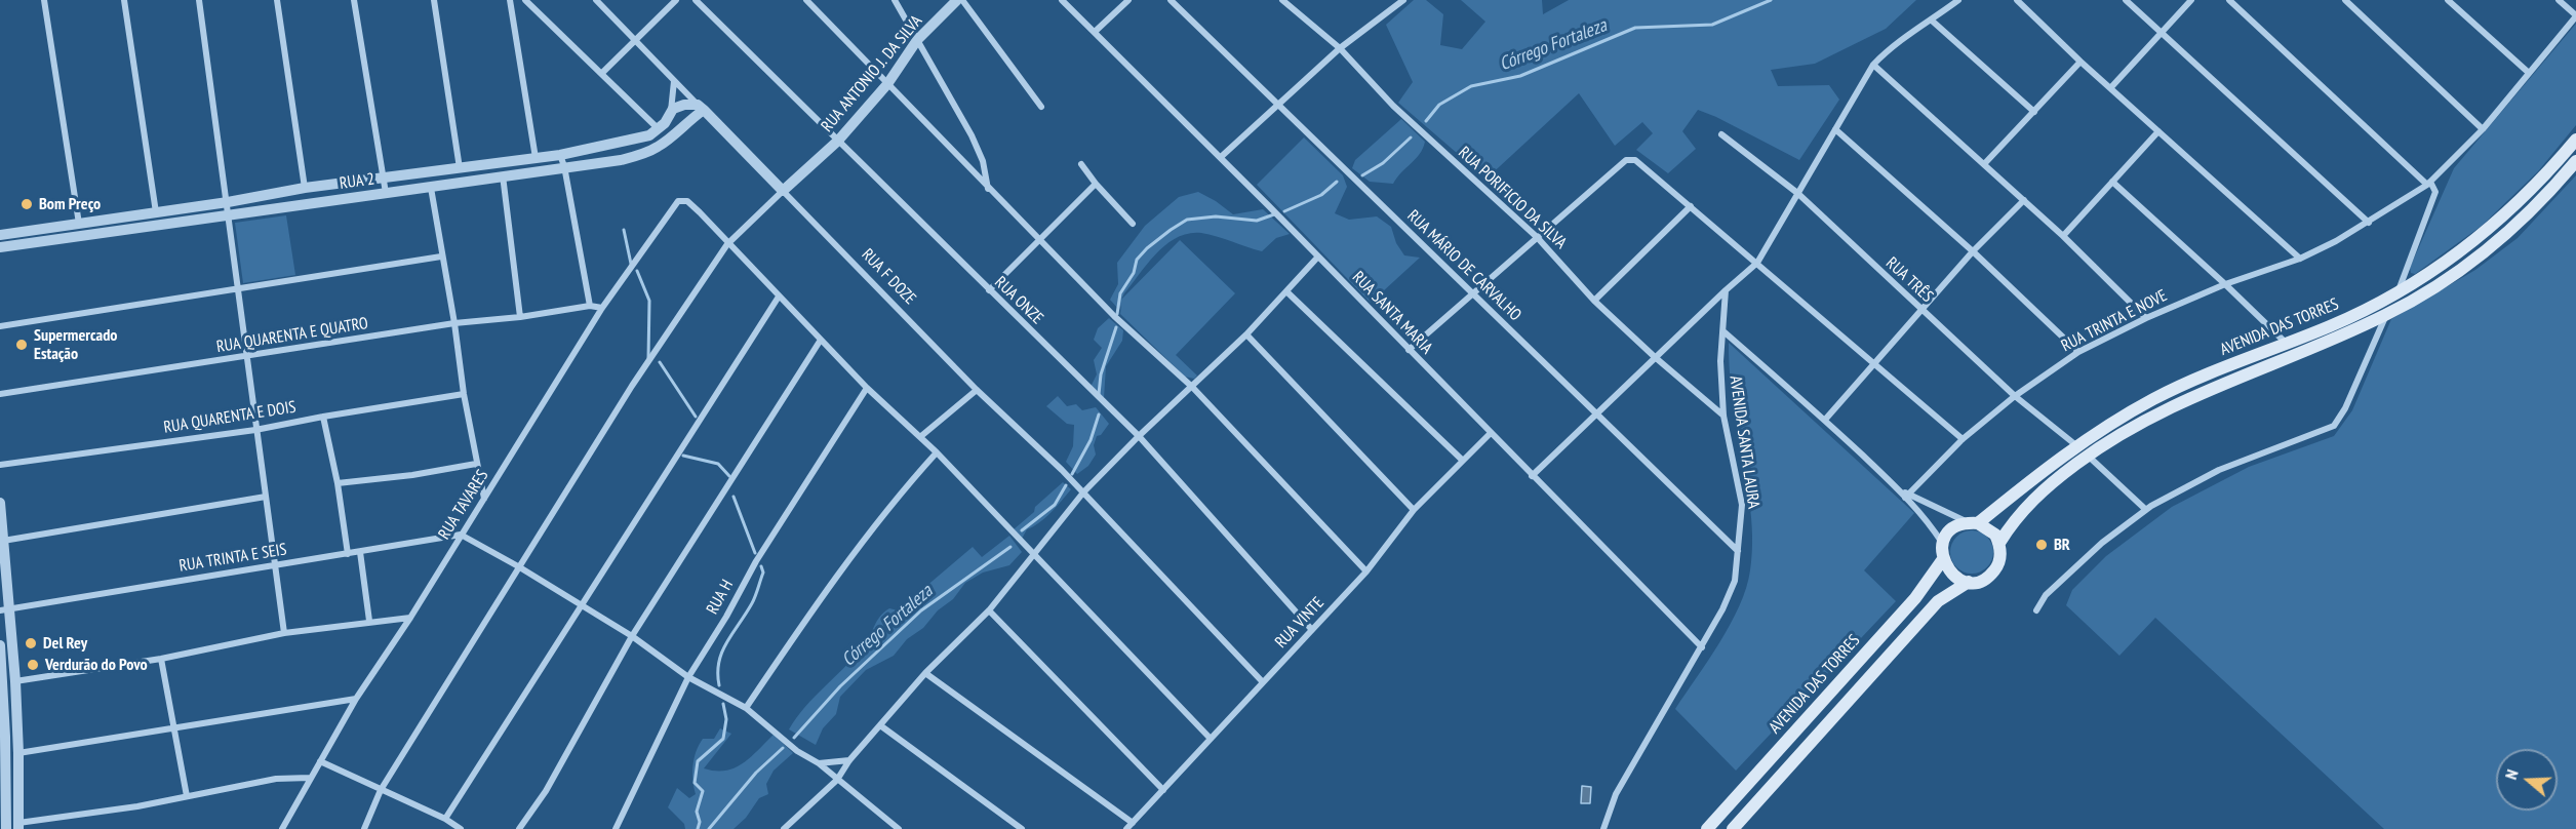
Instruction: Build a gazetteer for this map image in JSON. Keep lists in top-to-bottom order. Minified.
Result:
{"streets":{"main road":["AVENIDA DAS TORRES"],"street":["RUA ANTONIO J. DA SILVA","RUA 2","RUA PORIFICIO DA SILVA","RUA MÁRIO DE CARVALHO","RUA F DOZE","RUA TRÊS","RUA ONZE","RUA SANTA MARIA","RUA TRINTA E NOVE","RUA QUARENTA E QUATRO","RUA QUARENTA E DOIS","AVENIDA SANTA LAURA","RUA TAVARES","RUA TRINTA E SEIS","RUA H","RUA VINTE"]},"crossings":[["RUA ANTONIO J. DA SILVA","RUA F DOZE"],["RUA ANTONIO J. DA SILVA","RUA ONZE"],["RUA 2","RUA F DOZE"],["RUA PORIFICIO DA SILVA","AVENIDA SANTA LAURA"],["RUA MÁRIO DE CARVALHO","AVENIDA SANTA LAURA"],["RUA F DOZE","RUA VINTE"],["RUA TRÊS","RUA TRINTA E NOVE"],["RUA TRÊS","AVENIDA DAS TORRES"],["RUA ONZE","RUA VINTE"],["RUA SANTA MARIA","AVENIDA SANTA LAURA"],["RUA SANTA MARIA","RUA VINTE"],["RUA QUARENTA E QUATRO","RUA TAVARES"],["RUA TAVARES","RUA TRINTA E SEIS"]],"water":["Córrego Fortaleza"],"places":["Bom Preço","Supermercado Estação","BR","Del Rey","Verdurão do Povo"],"north":"left"}
